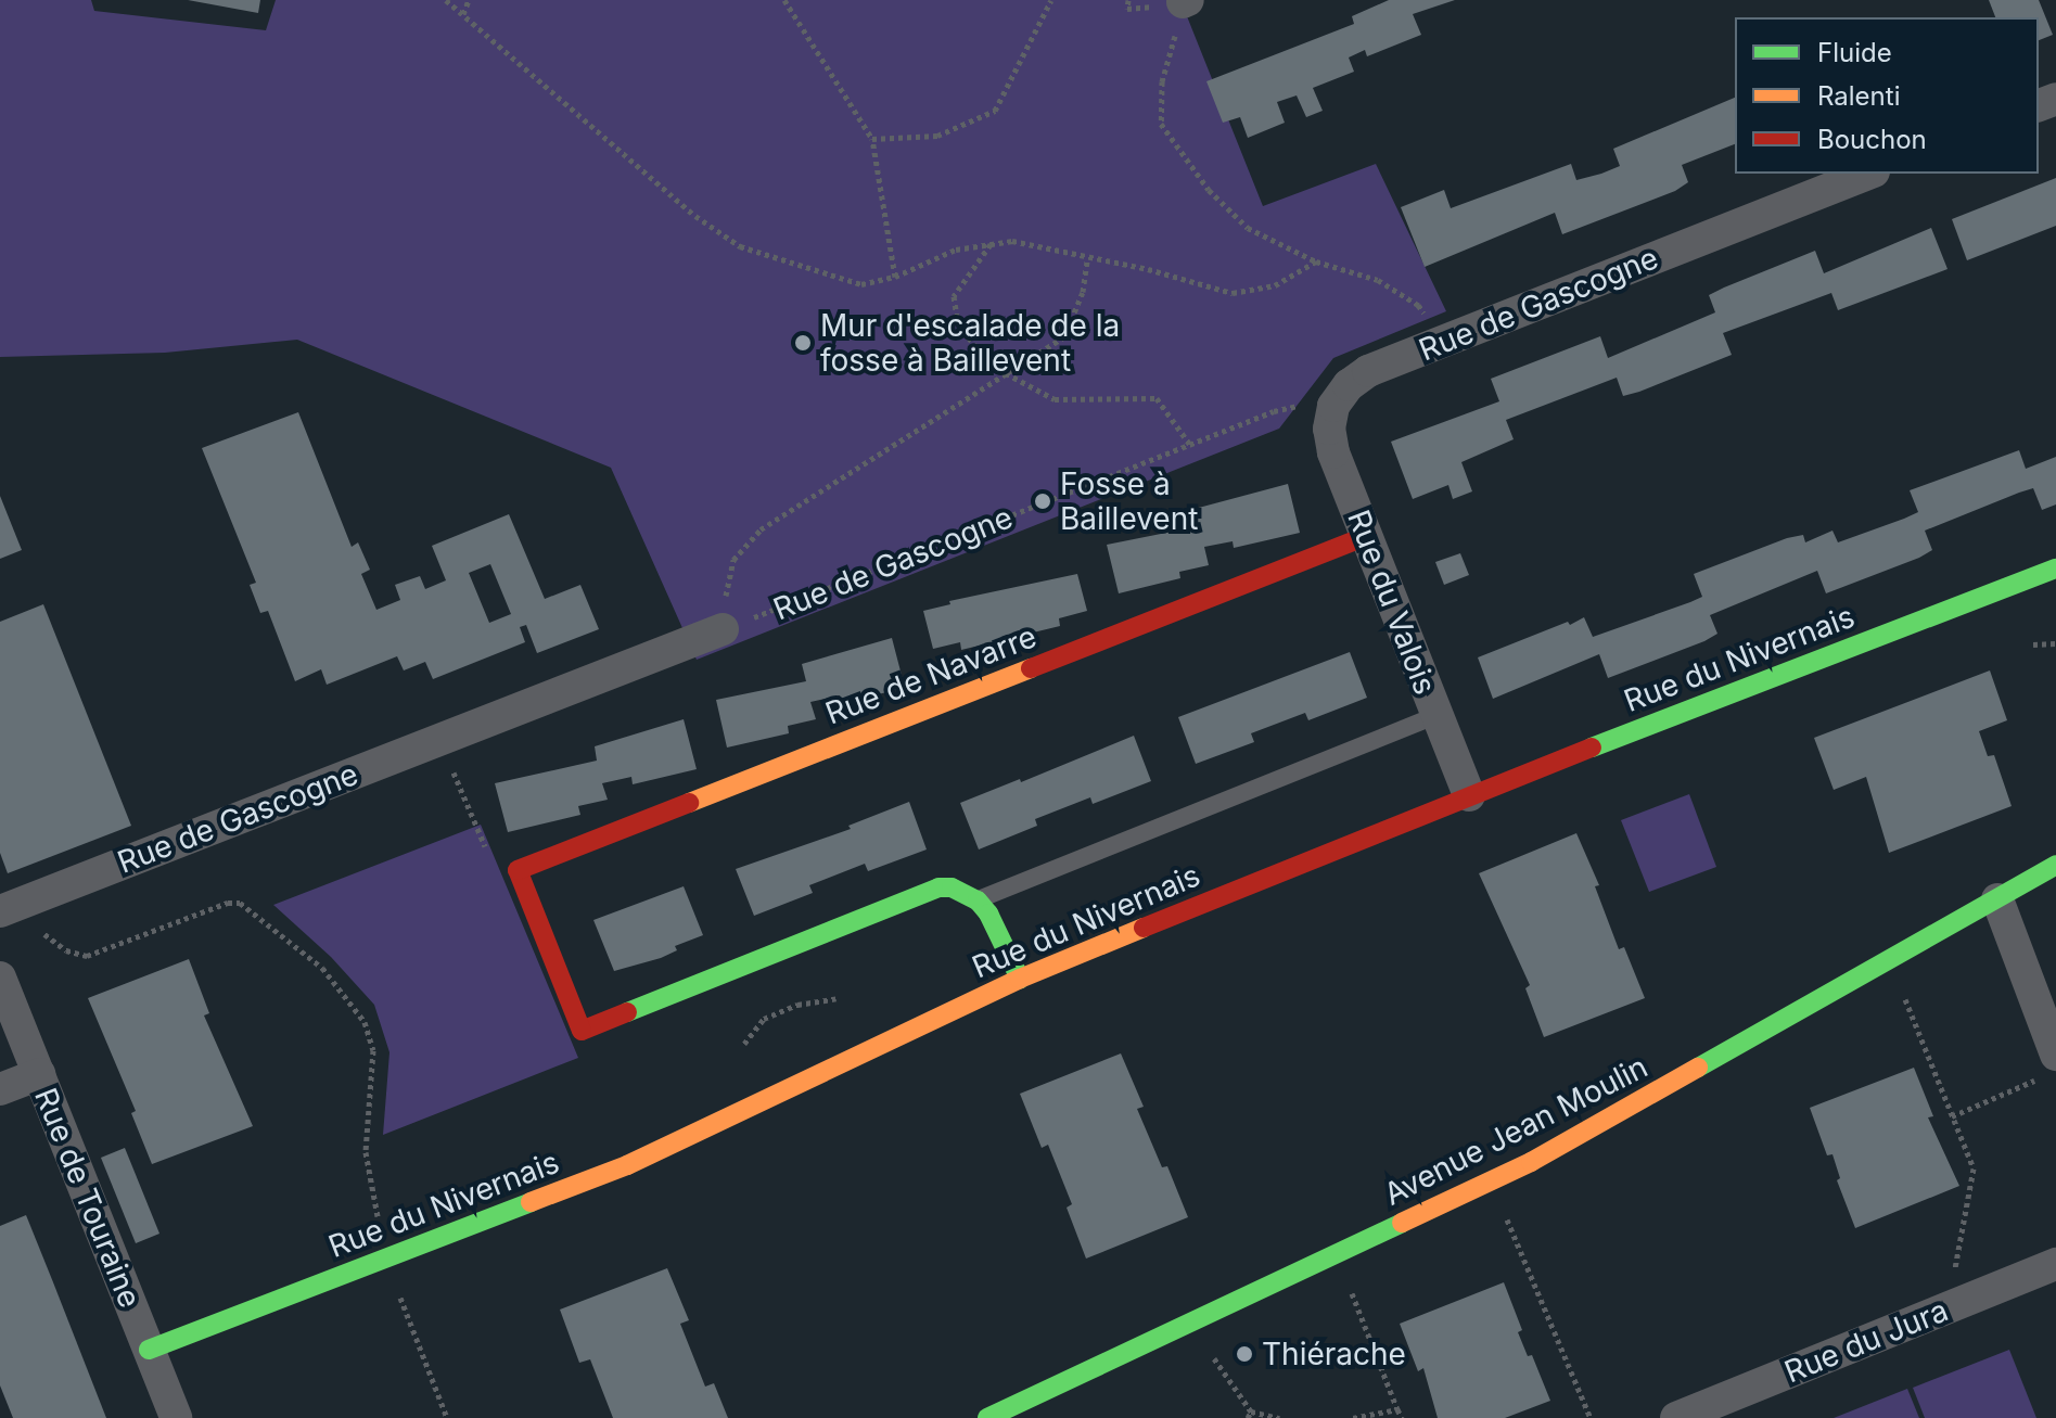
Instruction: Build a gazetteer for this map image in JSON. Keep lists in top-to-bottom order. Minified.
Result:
{"streets":{"street":["Rue de Gascogne","Rue du Valois","Rue du Nivernais","Rue de Navarre","Avenue Jean Moulin","Rue de Touraine","Rue du Jura"]},"crossings":[["Rue de Gascogne","Rue du Valois"],["Rue du Valois","Rue du Nivernais"],["Rue du Valois","Rue de Navarre"],["Rue du Nivernais","Rue de Touraine"]],"places":["Mur d'escalade de la fosse à Baillevent","Fosse à Baillevent","Thiérache"],"legend":["Fluide","Ralenti","Bouchon"]}
